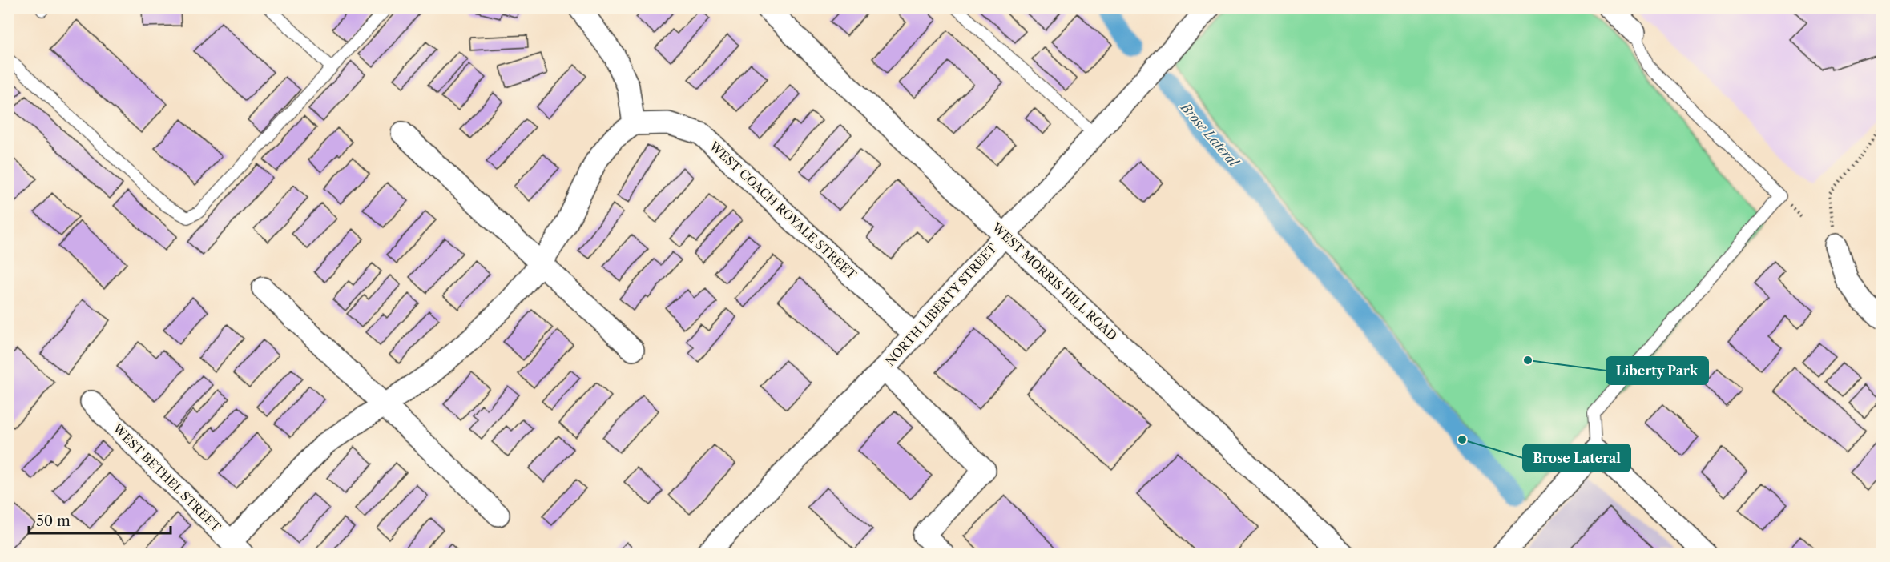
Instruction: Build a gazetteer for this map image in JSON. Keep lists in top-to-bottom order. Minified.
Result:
{"streets":{"street":["WEST COACH ROYALE STREET","WEST MORRIS HILL ROAD","NORTH LIBERTY STREET","WEST BETHEL STREET"]},"crossings":[["WEST COACH ROYALE STREET","NORTH LIBERTY STREET"],["WEST MORRIS HILL ROAD","NORTH LIBERTY STREET"]],"water":["Brose Lateral"],"places":["Liberty Park","Brose Lateral"],"scale_bar":"50 m"}
